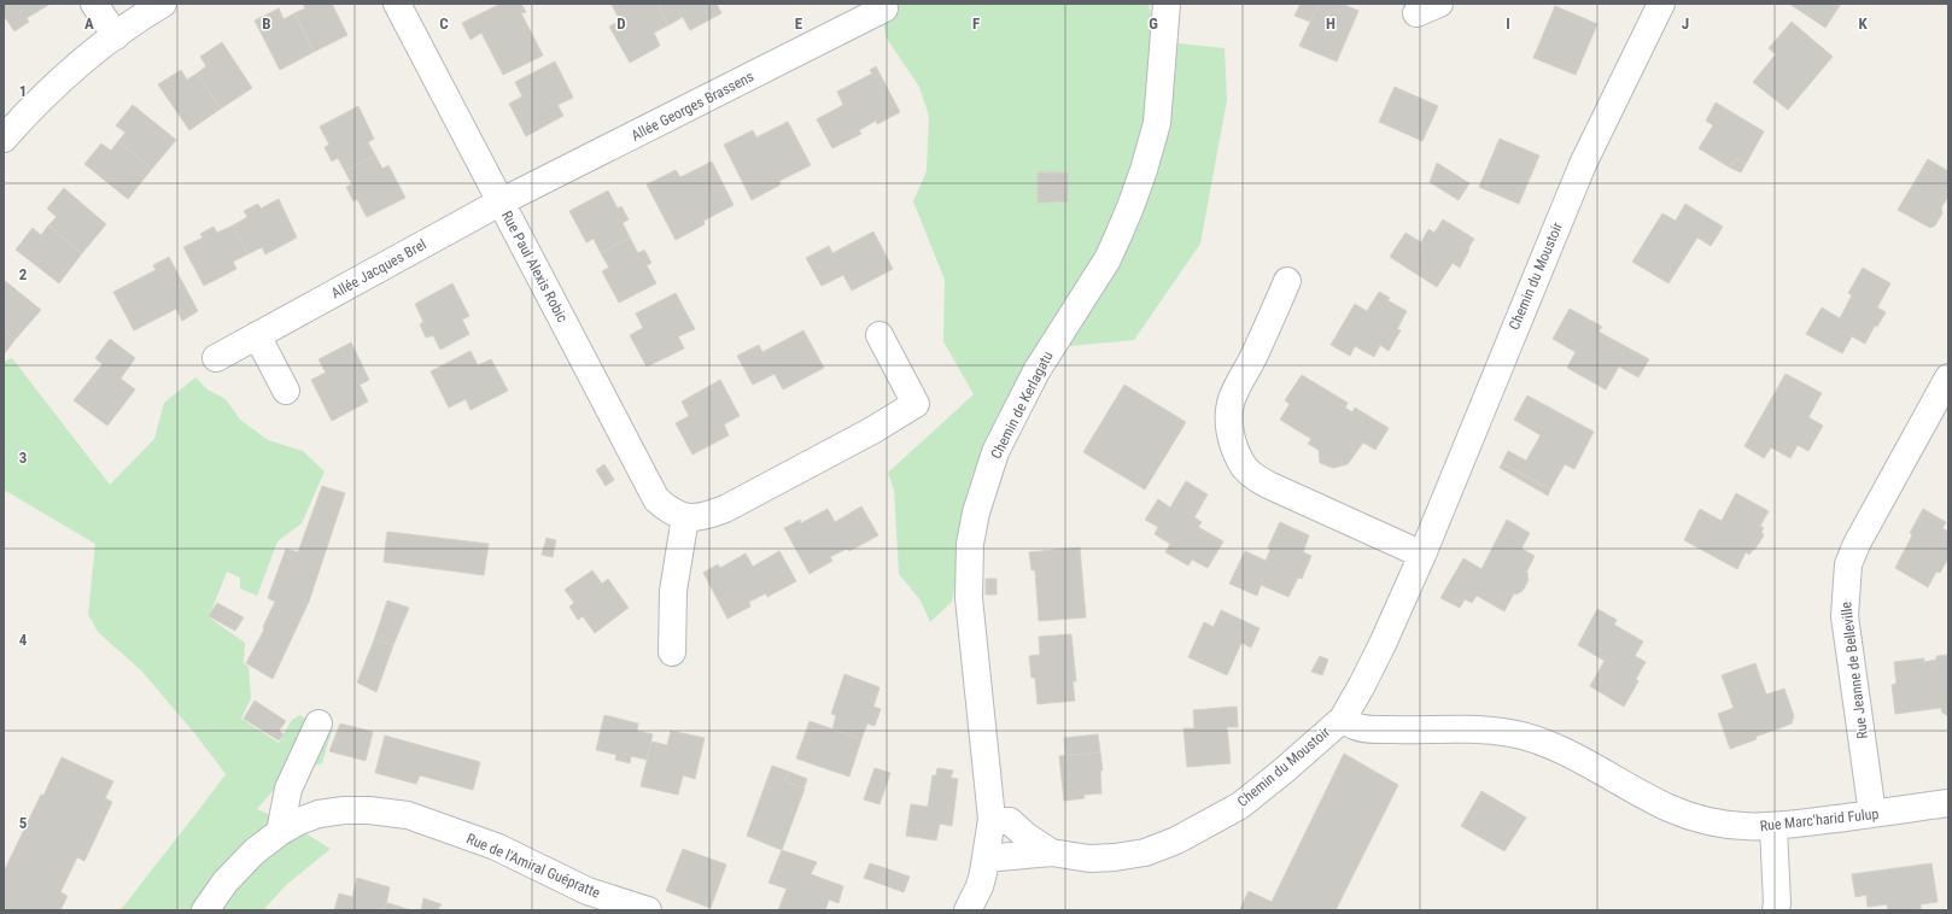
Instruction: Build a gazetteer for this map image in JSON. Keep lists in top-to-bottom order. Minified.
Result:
{"streets":{"street":["Allée Georges Brassens","Rue Paul Alexis Robic","Allée Jacques Brel","Chemin du Moustoir","Chemin de Kerlagatu","Rue Jeanne de Belleville","Rue Marc'harid Fulup","Rue de l'Amiral Guépratte"]},"crossings":[["Allée Georges Brassens","Rue Paul Alexis Robic"],["Allée Georges Brassens","Allée Jacques Brel"],["Rue Paul Alexis Robic","Allée Jacques Brel"],["Chemin du Moustoir","Chemin de Kerlagatu"],["Chemin du Moustoir","Rue Marc'harid Fulup"],["Rue Jeanne de Belleville","Rue Marc'harid Fulup"]],"grid":{"columns":["A","B","C","D","E","F","G","H","I","J","K"],"rows":["1","2","3","4","5"]}}
